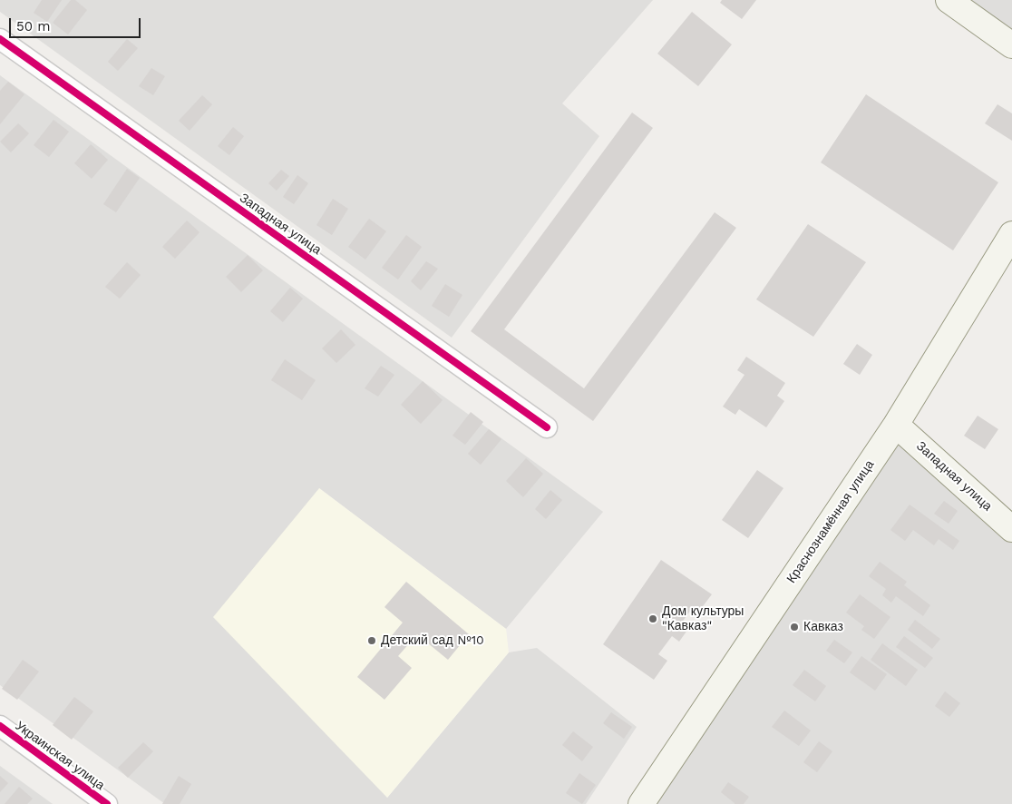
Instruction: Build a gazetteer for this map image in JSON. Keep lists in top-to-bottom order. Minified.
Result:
{"streets":{"main road":["Западная улица","Краснознамённая улица"],"street":["Украинская улица"]},"crossings":[["Западная улица","Краснознамённая улица"]],"places":["Дом культуры \"Кавказ\"","Кавказ","Детский сад №10"],"scale_bar":"50 m"}
